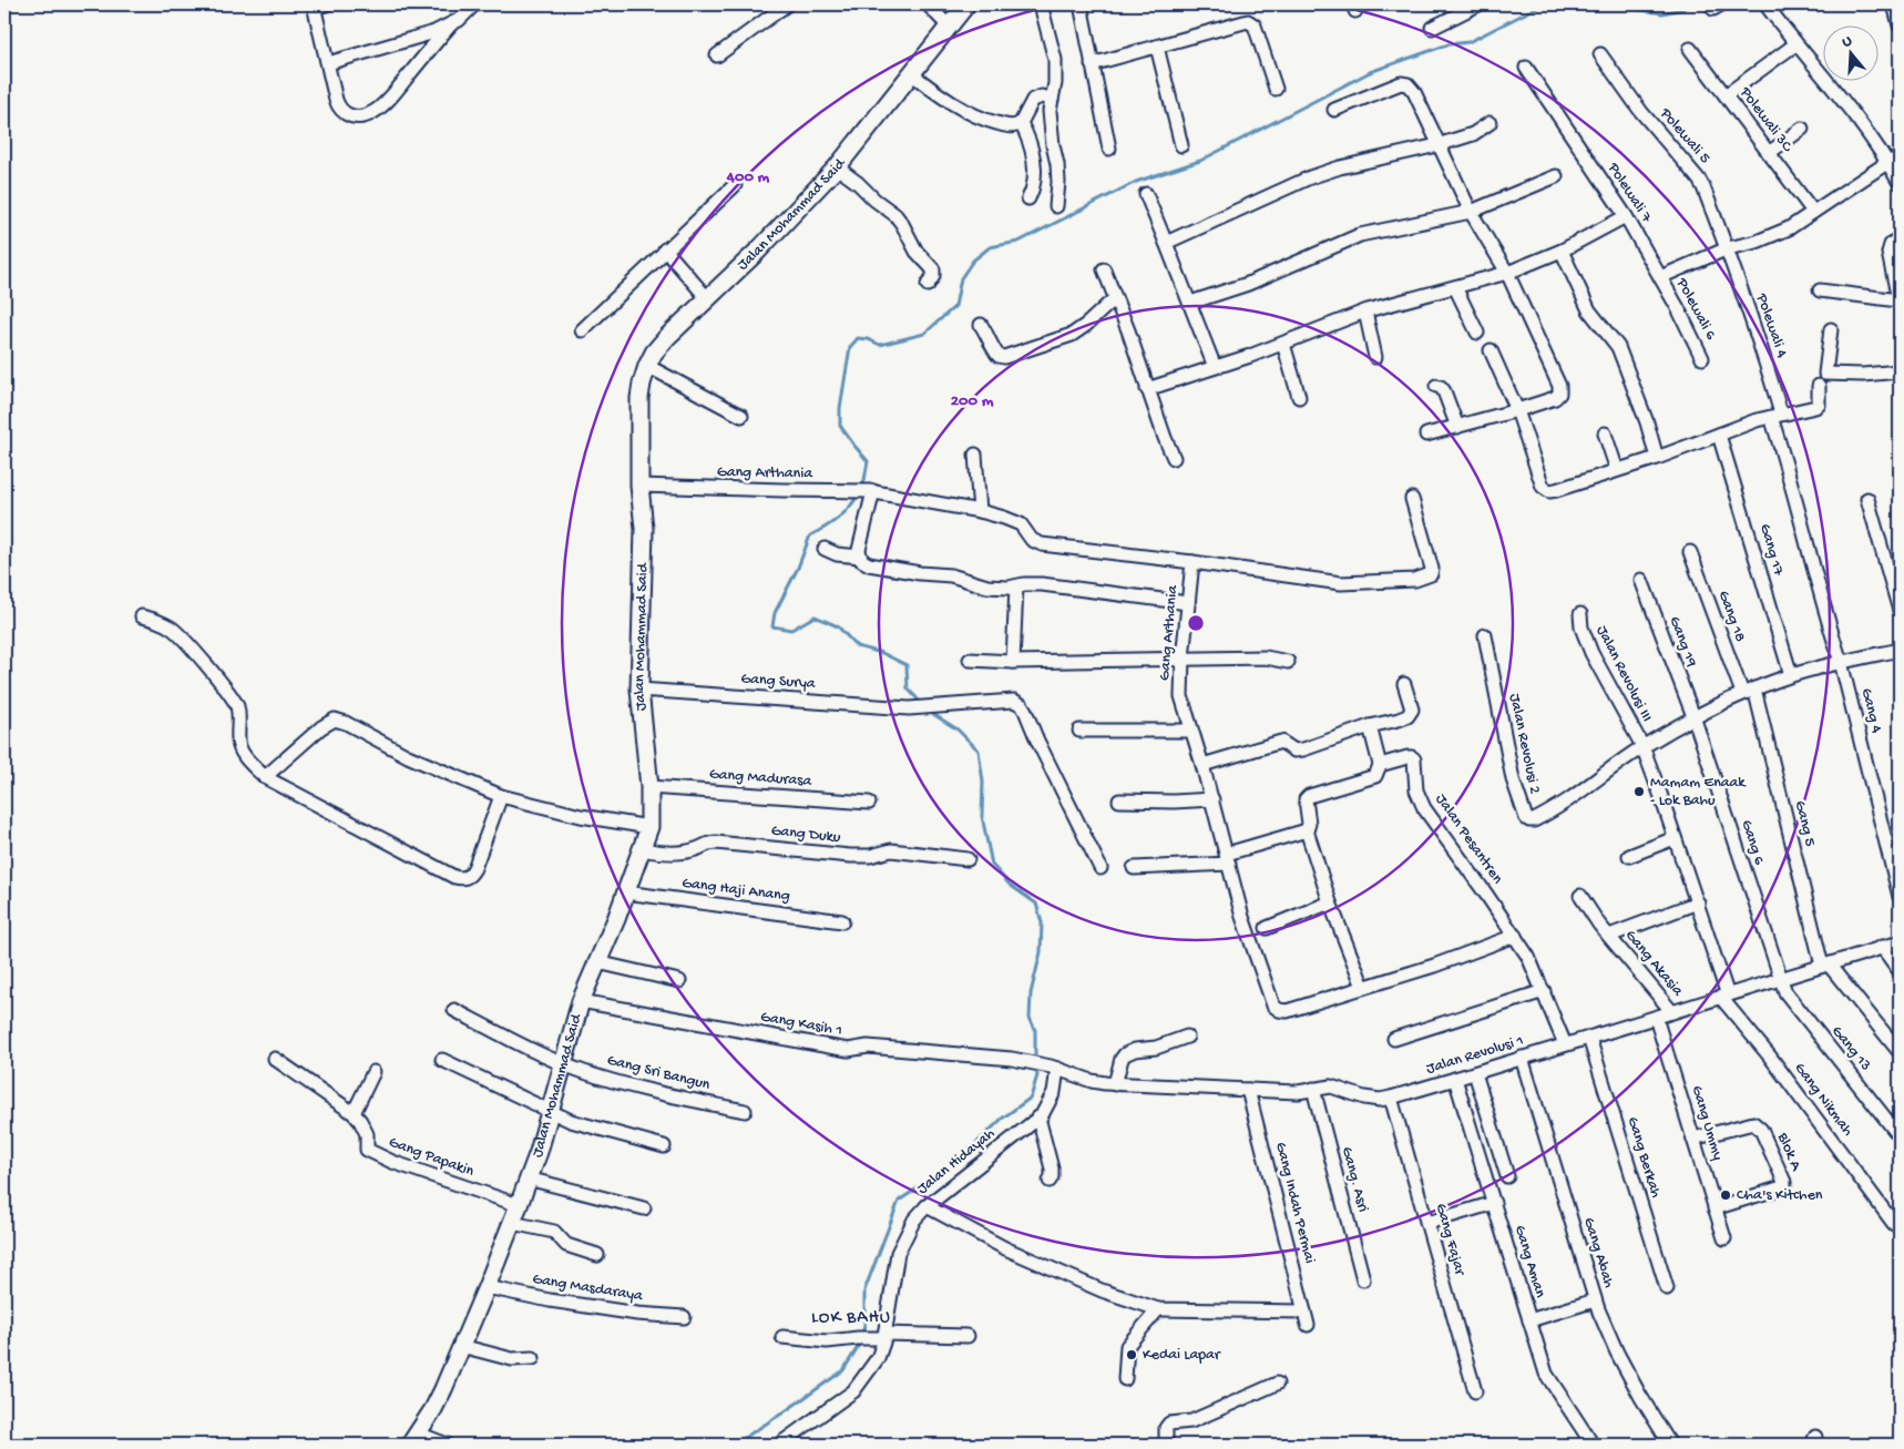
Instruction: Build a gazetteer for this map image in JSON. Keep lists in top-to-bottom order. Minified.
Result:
{"streets":{"street":["Polewali 3C","Polewali 5","Polewali 7","Jalan Mohammad Said","Polewali 6","Polewali 4","Gang Arthania","Gang 17","Gang 18","Gang 19","Jalan Revolusi III","Gang Surya","Gang 4","Jalan Revolusi 2","Gang Madurasa","Gang 5","Gang Duku","Jalan Pesantren","Gang 6","Gang Haji Anang","Gang Akasia","Gang Kasih 1","Gang 13","Jalan Revolusi 1","Gang Sri Bangun","Gang Nikmah","Gang Ummy","Blok A","Gang Papakin","Gang Berkah","Jalan Hidayah","Gang. Asri","Gang Indah Permai","Gang Fajar","Gang Abah","Gang Aman","Gang Masdaraya"]},"crossings":[["Polewali 5","Polewali 4"],["Polewali 7","Polewali 6"],["Jalan Mohammad Said","Gang Arthania"],["Jalan Mohammad Said","Gang Surya"],["Jalan Mohammad Said","Gang Madurasa"],["Jalan Mohammad Said","Gang Duku"],["Jalan Mohammad Said","Gang Haji Anang"],["Jalan Mohammad Said","Gang Kasih 1"],["Jalan Mohammad Said","Gang Sri Bangun"],["Jalan Mohammad Said","Gang Papakin"],["Jalan Mohammad Said","Gang Masdaraya"],["Polewali 4","Gang 4"],["Polewali 4","Jalan Revolusi 2"],["Gang Arthania","Jalan Pesantren"],["Gang 17","Jalan Revolusi 2"],["Gang 18","Jalan Revolusi 2"],["Gang 18","Gang 5"],["Gang 19","Jalan Revolusi 2"],["Gang 19","Gang 6"],["Jalan Revolusi III","Jalan Revolusi 2"],["Gang 4","Jalan Revolusi 2"],["Jalan Revolusi 2","Gang 5"],["Jalan Revolusi 2","Gang 6"],["Gang 5","Jalan Revolusi 1"],["Gang 6","Gang 13"],["Gang 6","Jalan Revolusi 1"],["Gang Akasia","Jalan Revolusi 1"],["Gang Kasih 1","Jalan Revolusi 1"],["Gang Kasih 1","Jalan Hidayah"],["Gang 13","Jalan Revolusi 1"],["Jalan Revolusi 1","Gang Nikmah"],["Jalan Revolusi 1","Gang Ummy"],["Jalan Revolusi 1","Gang Berkah"],["Jalan Revolusi 1","Jalan Hidayah"],["Jalan Revolusi 1","Gang. Asri"],["Jalan Revolusi 1","Gang Indah Permai"],["Jalan Revolusi 1","Gang Fajar"],["Jalan Revolusi 1","Gang Abah"],["Jalan Revolusi 1","Gang Aman"],["Gang Ummy","Blok A"]],"districts":["LOK BAHU"],"places":["Mamam Enaak - Lok Bahu","Cha's Kitchen","Kedai Lapar"],"north":"top","rings":["400 m","200 m"]}
